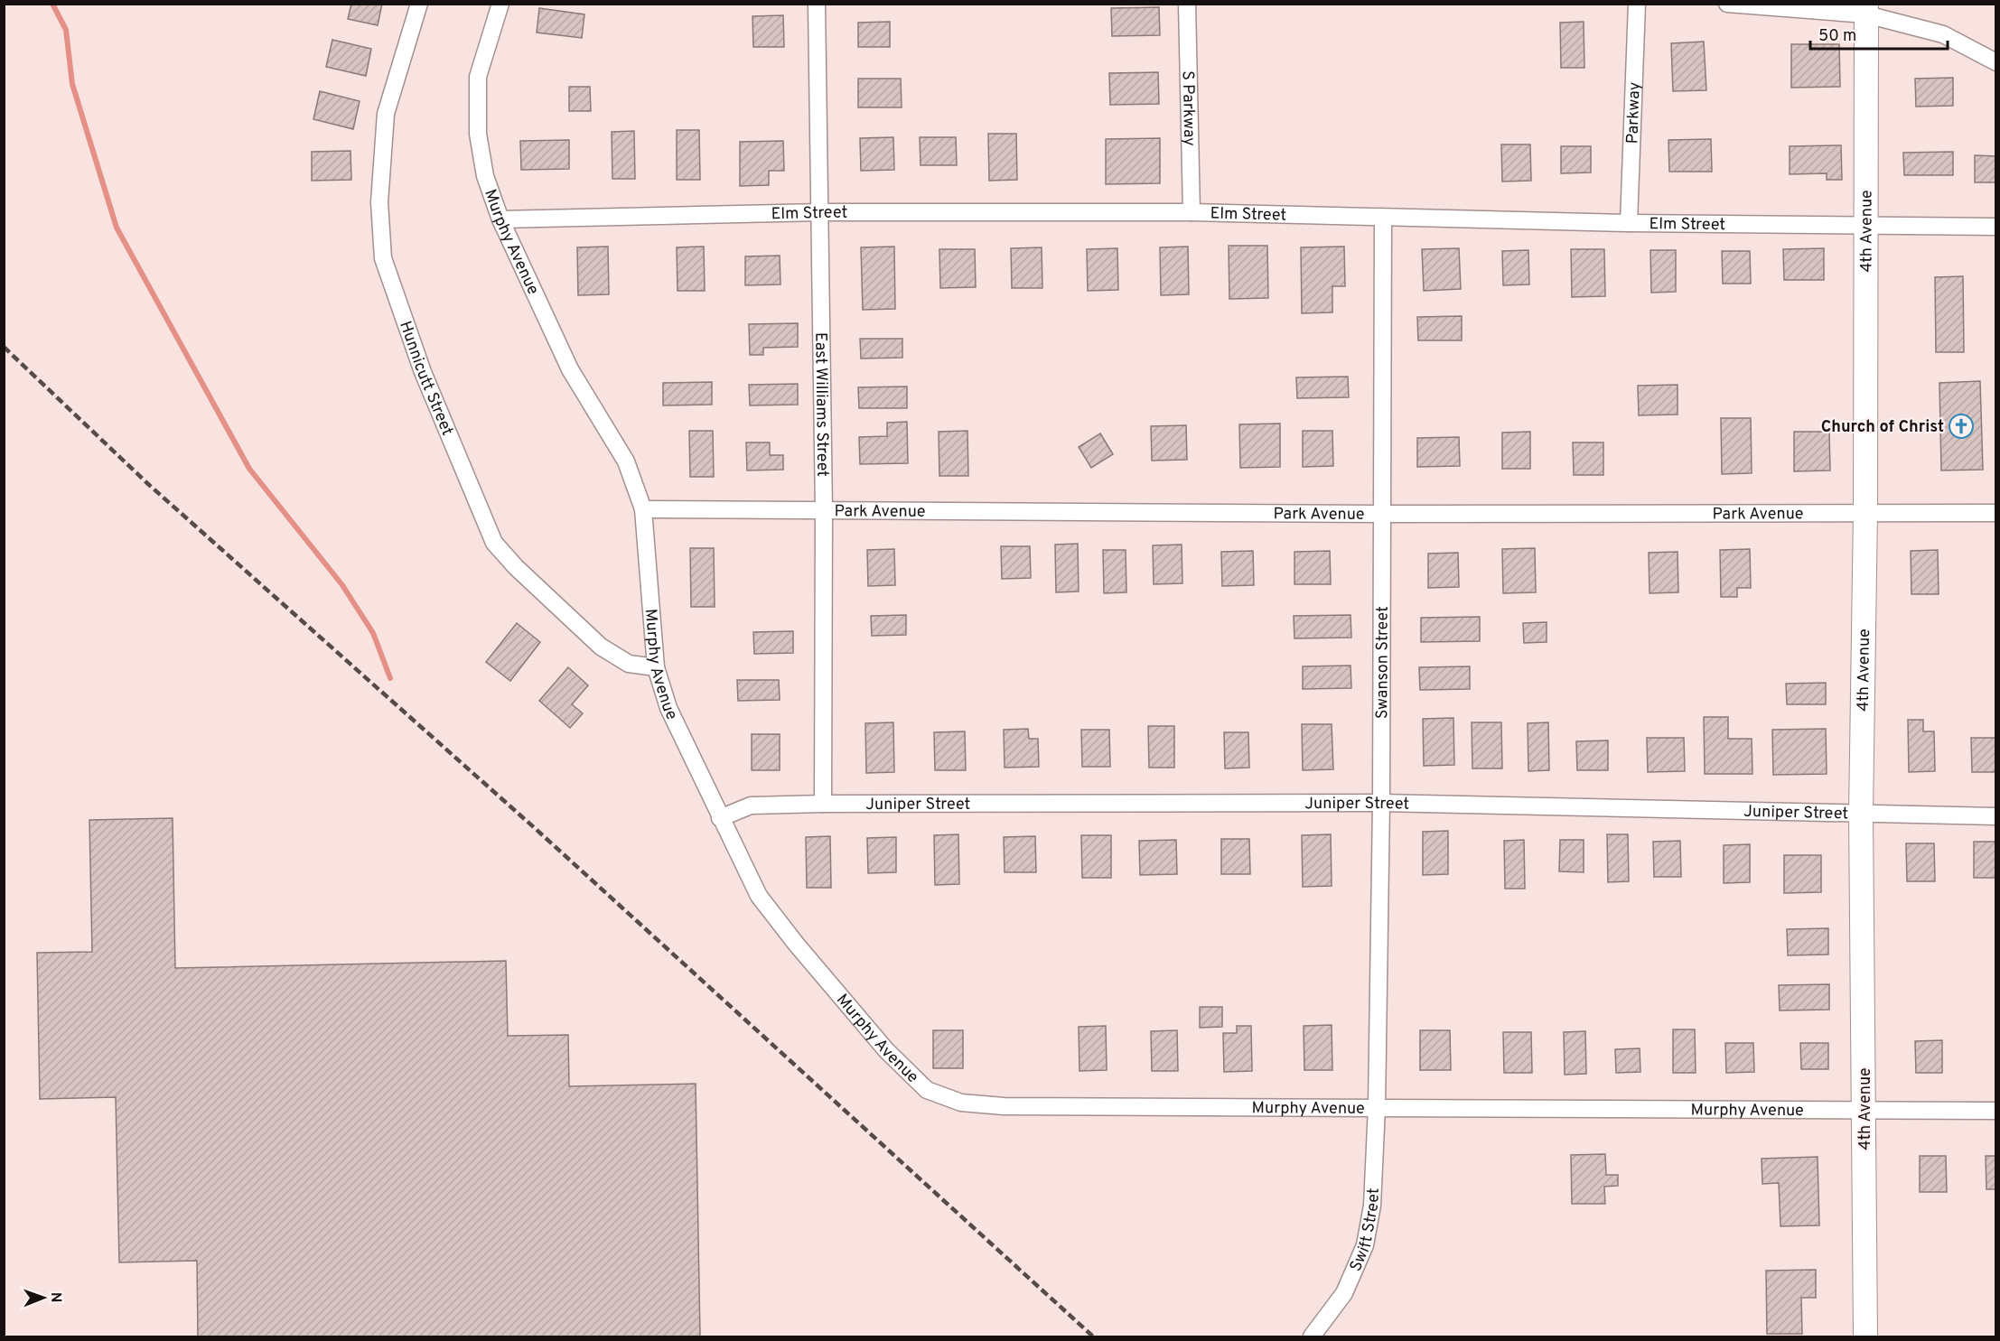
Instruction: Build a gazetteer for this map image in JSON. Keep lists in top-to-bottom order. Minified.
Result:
{"streets":{"street":["S Parkway","Parkway","Elm Street","4th Avenue","Murphy Avenue","Hunnicutt Street","East Williams Street","Park Avenue","Swanson Street","Juniper Street","Swift Street"]},"crossings":[["S Parkway","Elm Street"],["Parkway","Elm Street"],["Elm Street","4th Avenue"],["Elm Street","Murphy Avenue"],["Elm Street","East Williams Street"],["Elm Street","Swanson Street"],["4th Avenue","Murphy Avenue"],["4th Avenue","Park Avenue"],["4th Avenue","Juniper Street"],["Murphy Avenue","Hunnicutt Street"],["Murphy Avenue","Park Avenue"],["Murphy Avenue","Swanson Street"],["Murphy Avenue","Juniper Street"],["Murphy Avenue","Swift Street"],["East Williams Street","Park Avenue"],["East Williams Street","Juniper Street"],["Park Avenue","Swanson Street"],["Swanson Street","Juniper Street"],["Swanson Street","Swift Street"]],"places":{"church":["Church of Christ"]},"scale_bar":"50 m","north":"right"}
